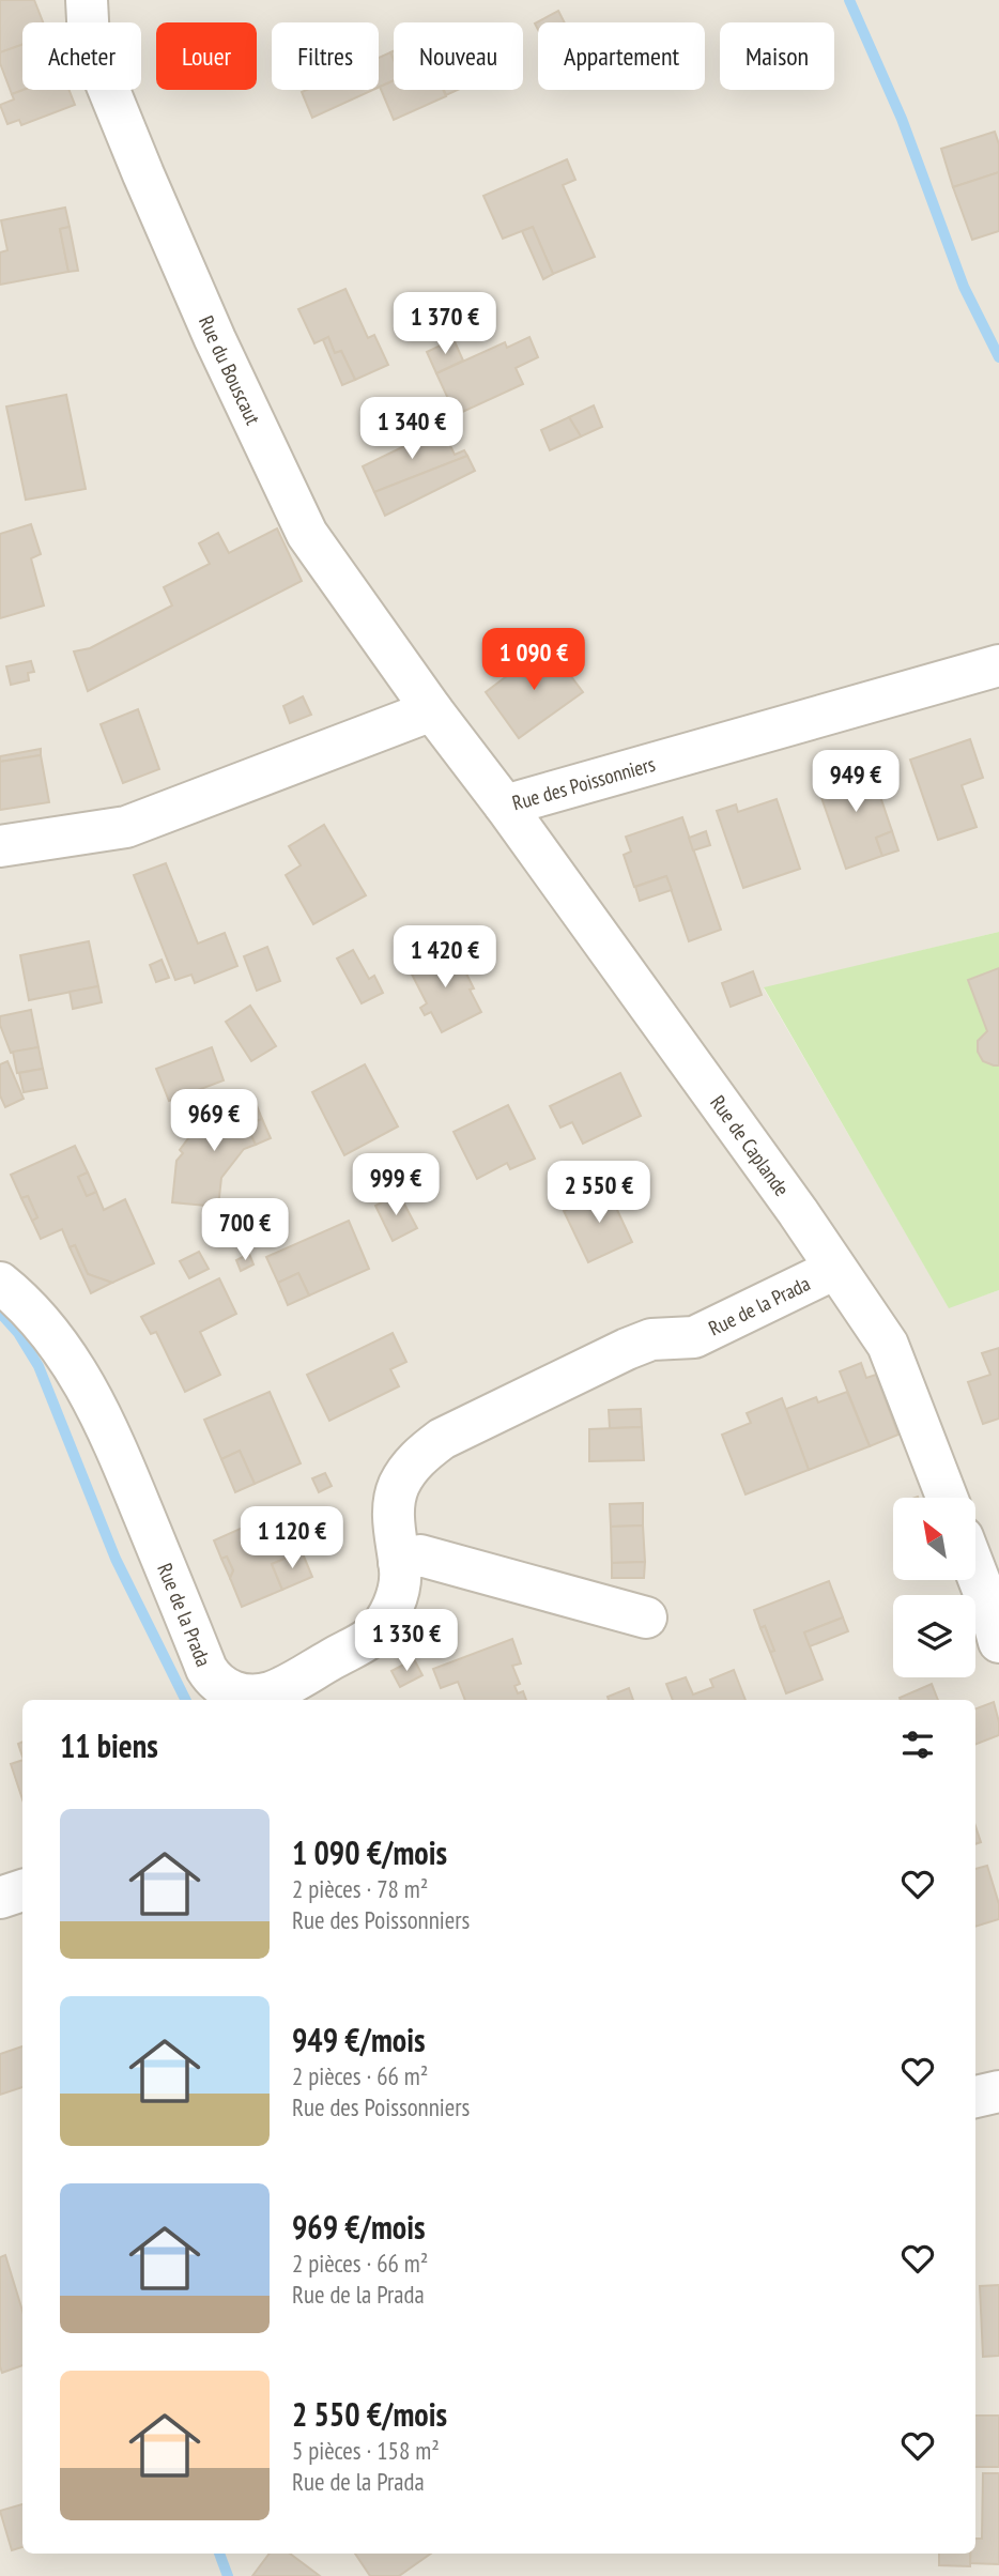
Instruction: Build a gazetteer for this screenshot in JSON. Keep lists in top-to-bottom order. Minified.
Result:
{"streets":{"street":["Rue du Bouscaut","Rue des Poissonniers","Rue de Caplande","Rue de la Prada"]},"crossings":[["Rue du Bouscaut","Rue des Poissonniers"],["Rue des Poissonniers","Rue de Caplande"],["Rue de Caplande","Rue de la Prada"]],"north":"top left","page":{"chip":["Acheter","Louer","Filtres","Nouveau","Appartement","Maison"],"price":["1 370 €","1 340 €","1 090 €","949 €","1 420 €","969 €","999 €","2 550 €","700 €","1 120 €","1 330 €"],"heading":"11 biens","list":[{"name":"1 090 €/mois","note":"2 pièces · 78 m² · Rue des Poissonniers"},{"name":"949 €/mois","note":"2 pièces · 66 m² · Rue des Poissonniers"},{"name":"969 €/mois","note":"2 pièces · 66 m² · Rue de la Prada"},{"name":"2 550 €/mois","note":"5 pièces · 158 m² · Rue de la Prada"}]}}
